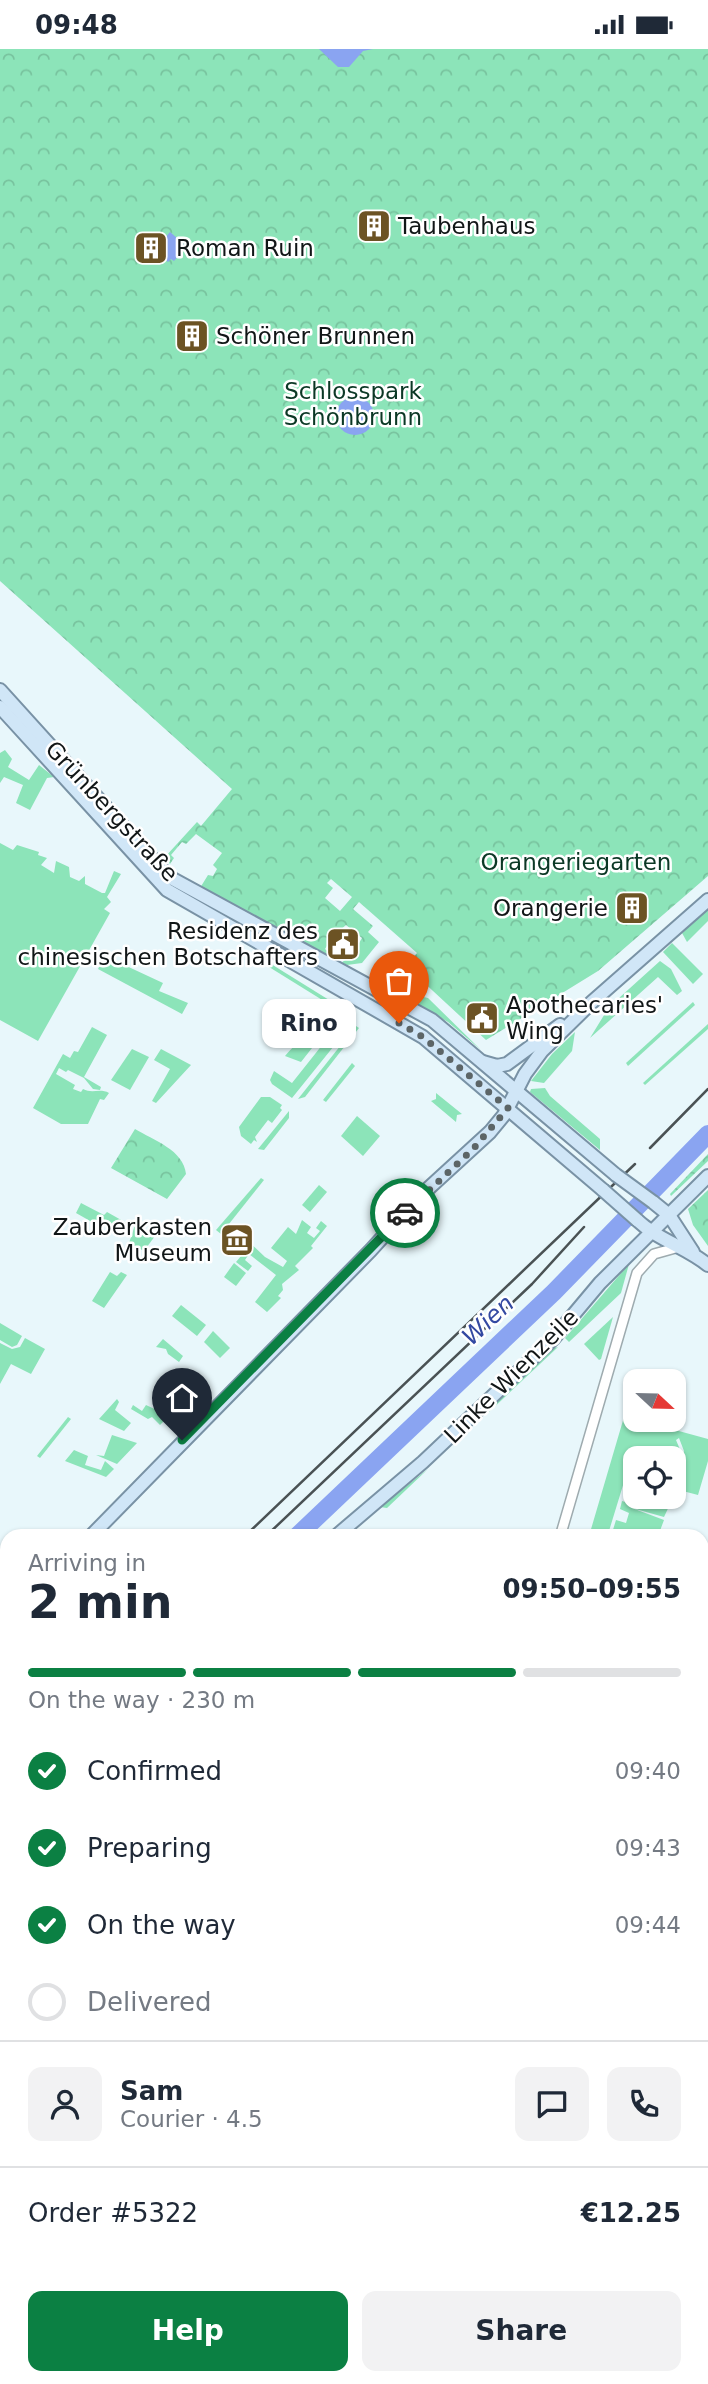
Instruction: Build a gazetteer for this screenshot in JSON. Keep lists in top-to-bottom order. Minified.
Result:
{"streets":{"main road":["Grünbergstraße","Linke Wienzeile"]},"crossings":[["Grünbergstraße","Linke Wienzeile"]],"water":["Wien"],"parks":["Schlosspark Schönbrunn","Orangeriegarten"],"places":{"building":["Taubenhaus","Roman Ruin","Schöner Brunnen","Orangerie"],"public building":["Residenz des chinesischen Botschafters","Apothecaries' Wing"],"other":["Rino"],"museum":["Zauberkasten Museum"]},"north":"right","page":{"status":"09:48","bubble":"Rino","heading":["2 min","Arriving in","09:50–09:55"],"panel":["Sam","Courier · 4.5","Order #5322","€12.25"],"bar":"On the way · 230 m","list":[["Confirmed","09:40"],["Preparing","09:43"],["On the way","09:44"],"Delivered"],"buttons":["Help","Share"]}}
